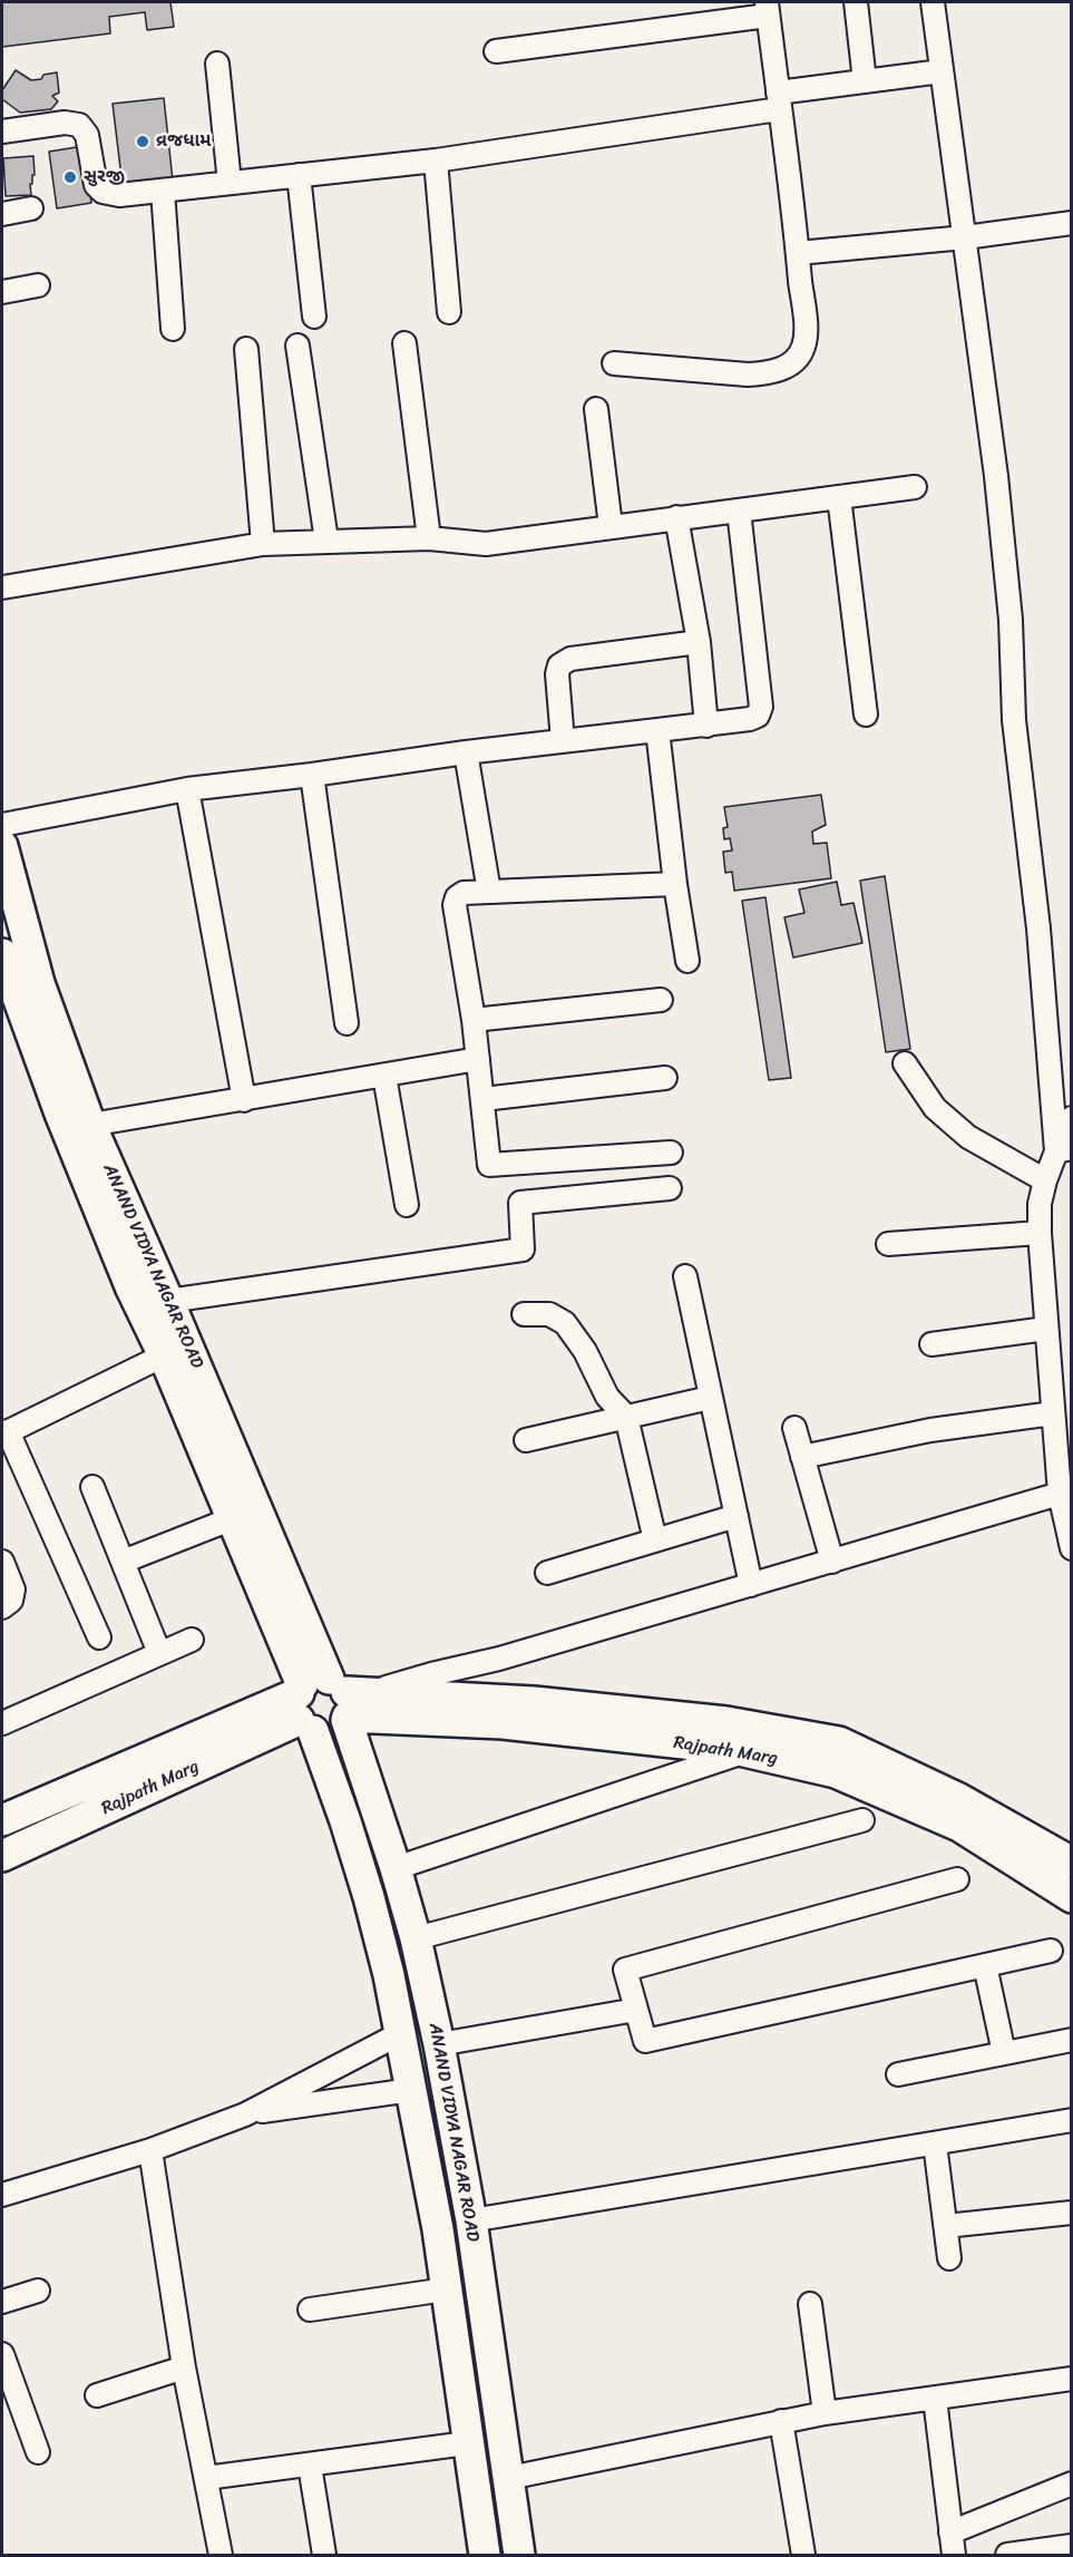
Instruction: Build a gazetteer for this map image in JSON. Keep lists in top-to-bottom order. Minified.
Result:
{"streets":{"main road":["ANAND VIDYA NAGAR ROAD","Rajpath Marg"]},"crossings":[["ANAND VIDYA NAGAR ROAD","Rajpath Marg"]],"places":["વ્રજધામ","સુરજી"]}
